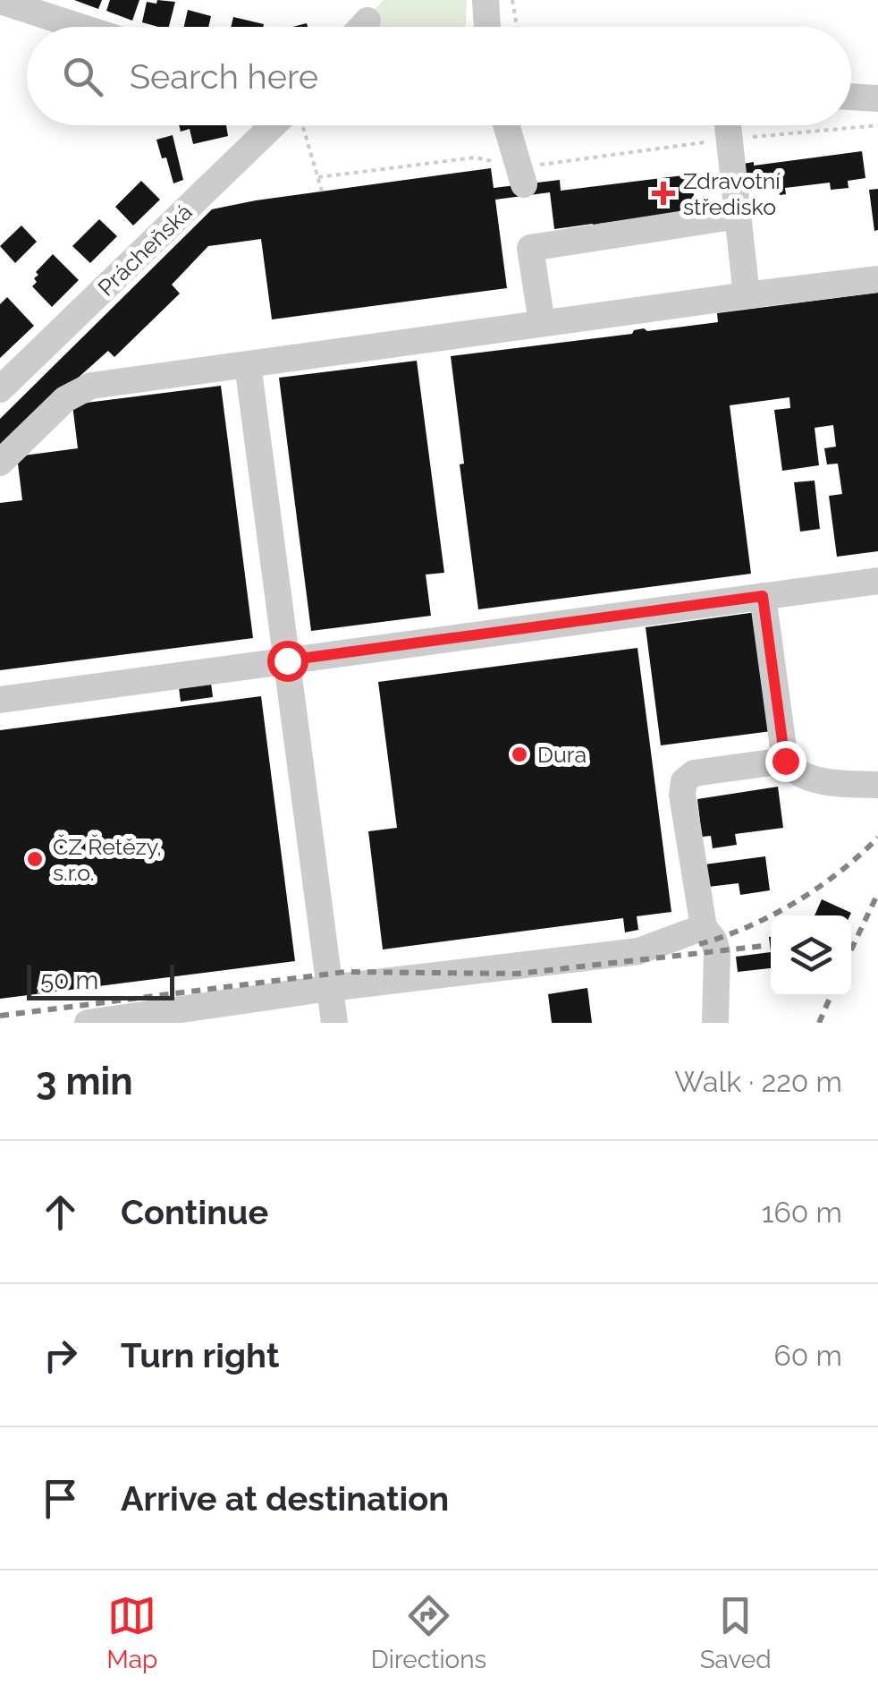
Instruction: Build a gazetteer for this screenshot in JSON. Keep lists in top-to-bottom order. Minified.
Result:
{"streets":{"street":["Prácheňská"]},"places":{"health":["Zdravotní středisko"],"other":["Dura","ČZ Řetězy, s.r.o."]},"scale_bar":"50 m","page":{"search":"Search here","scale":"50 m","heading":["3 min","Walk · 220 m"],"list":[["Continue","160 m"],["Turn right","60 m"],"Arrive at destination"],"nav":["Map","Directions","Saved"]}}
